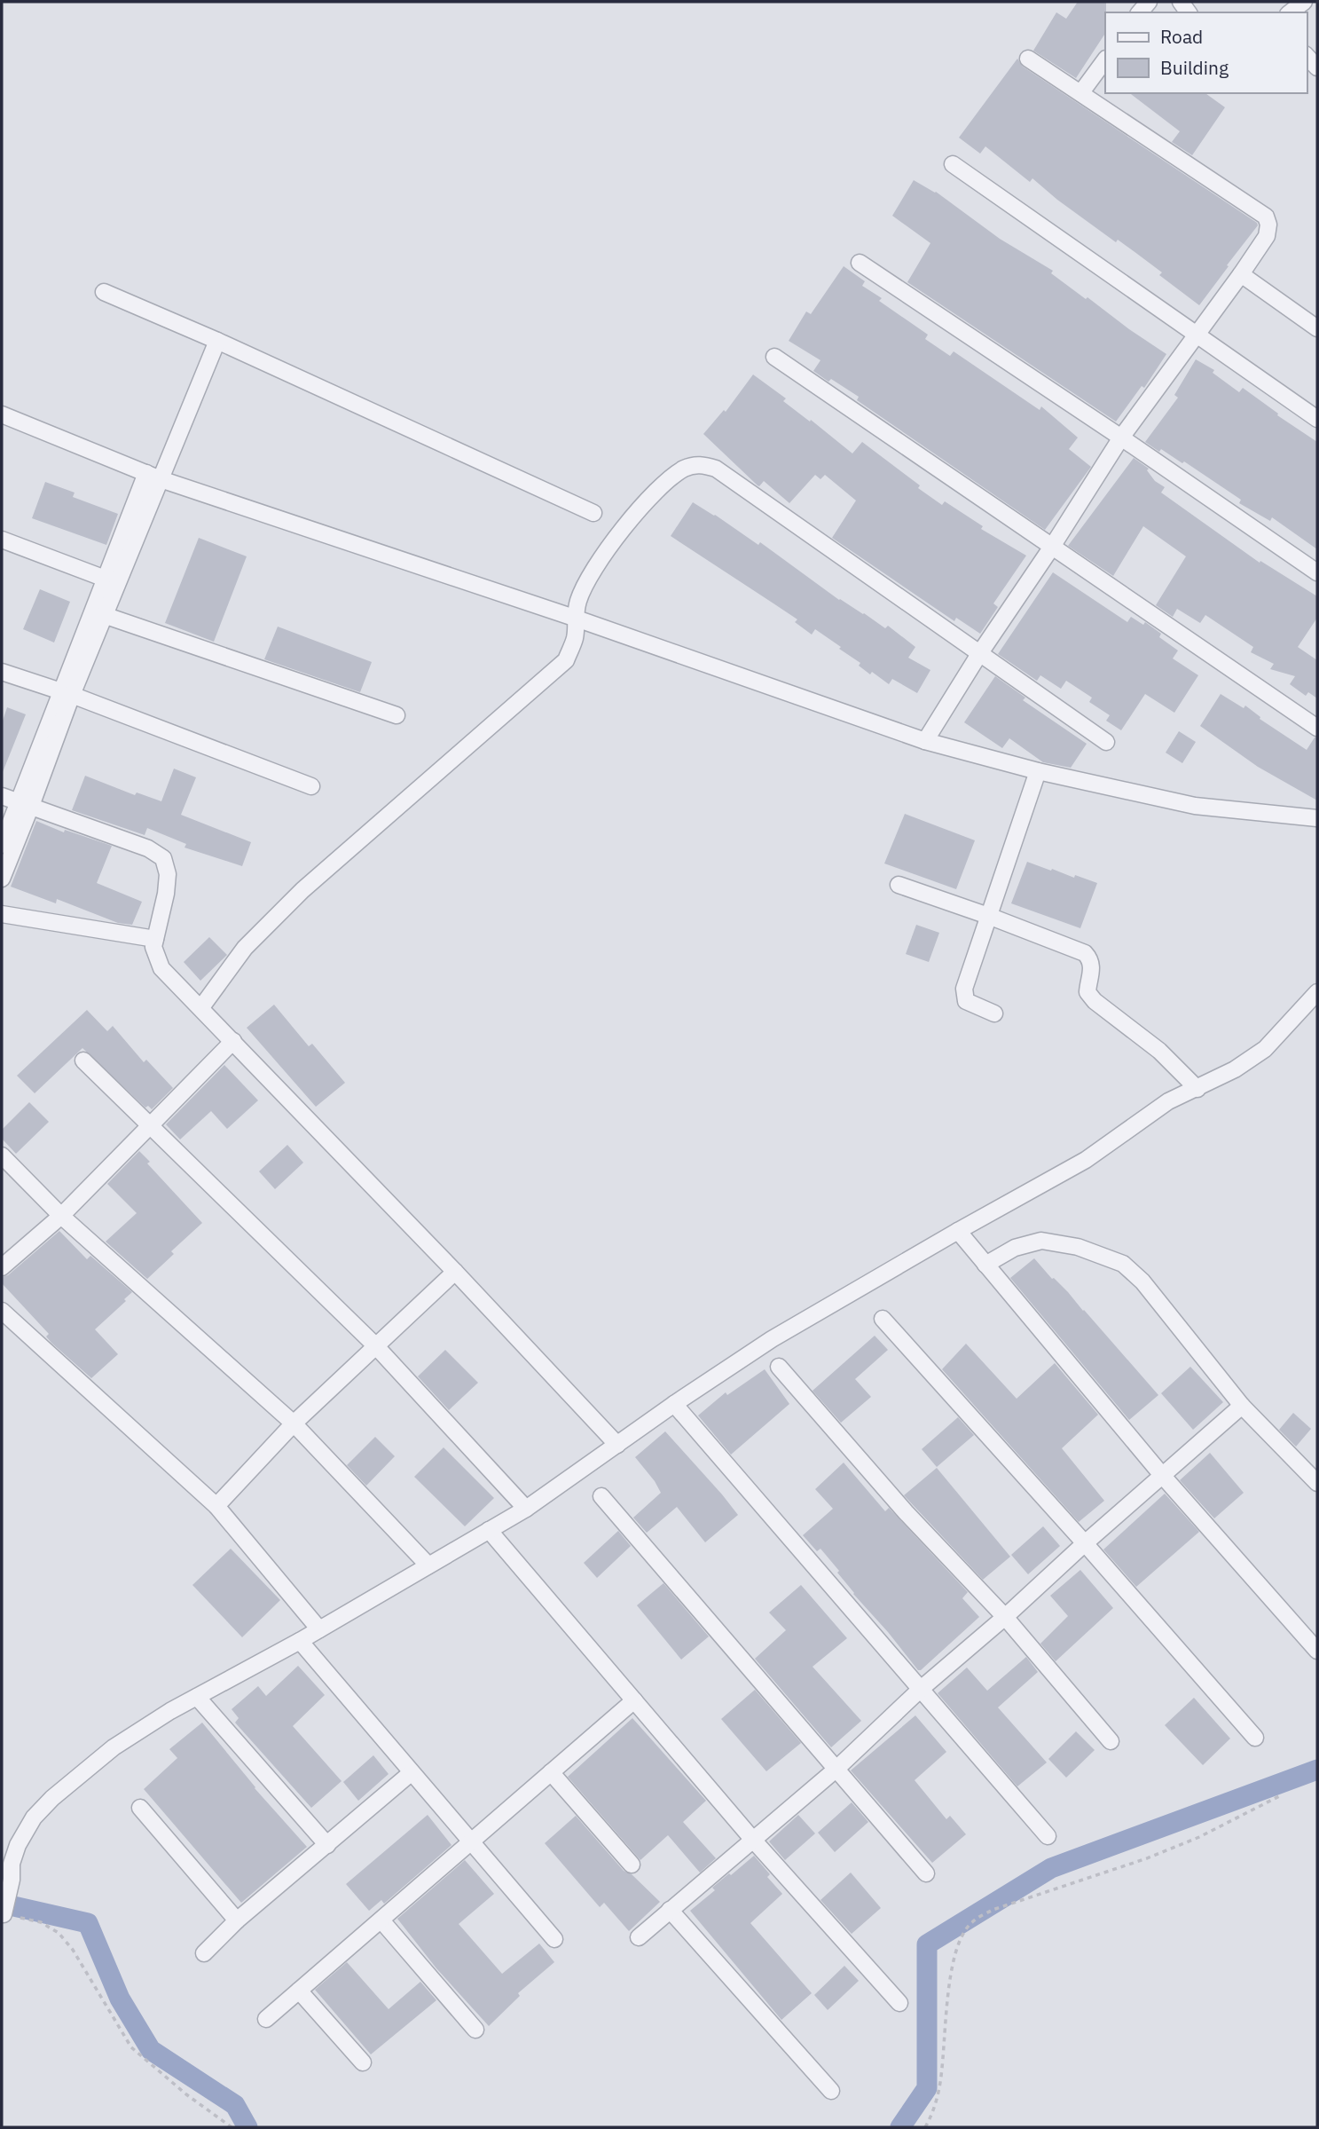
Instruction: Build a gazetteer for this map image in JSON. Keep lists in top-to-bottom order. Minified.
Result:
{"legend":["Road","Building"]}
